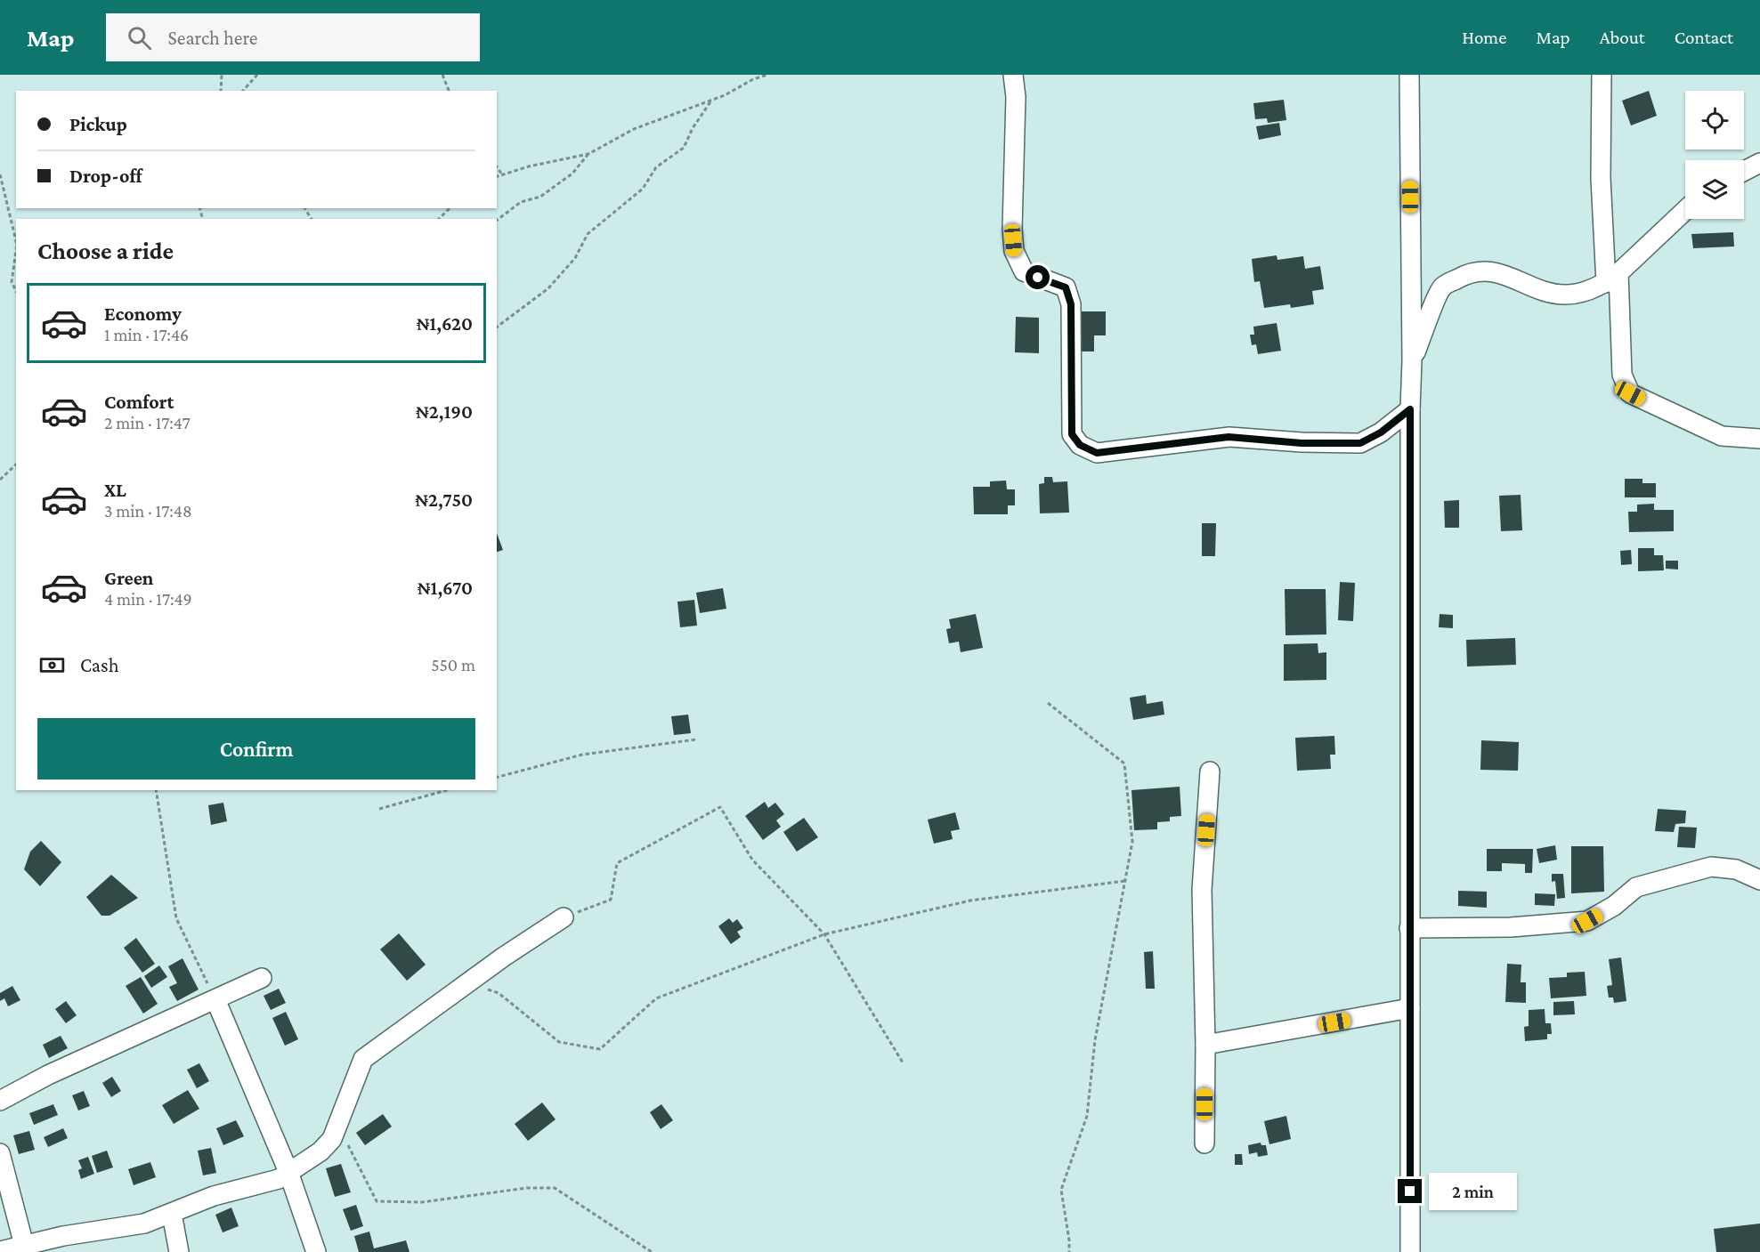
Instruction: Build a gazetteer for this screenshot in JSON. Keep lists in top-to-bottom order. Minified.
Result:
{"page":{"header":"Map","search":"Search here","nav":["Home","Map","About","Contact"],"banner":["Pickup","Drop-off"],"heading":"Choose a ride","list":[{"name":"Economy","note":"1 min · 17:46","value":"₦1,620"},{"name":"Comfort","note":"2 min · 17:47","value":"₦2,190"},{"name":"XL","note":"3 min · 17:48","value":"₦2,750"},{"name":"Green","note":"4 min · 17:49","value":"₦1,670"}],"pay":["Cash","550 m"],"buttons":"Confirm","bubble":"2 min"}}
